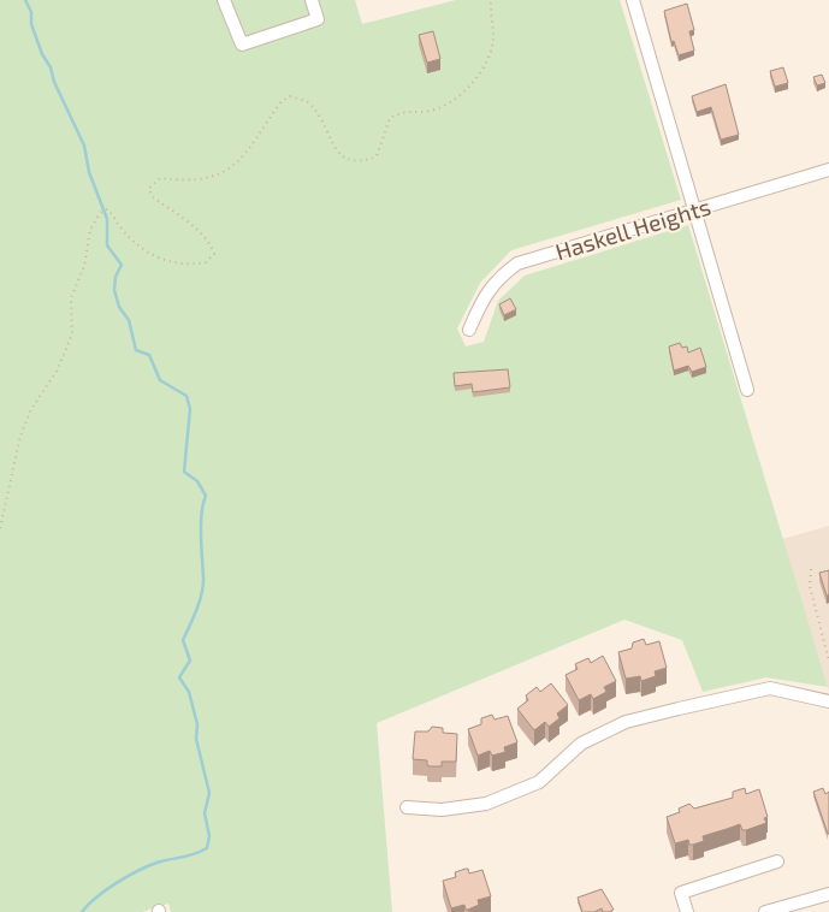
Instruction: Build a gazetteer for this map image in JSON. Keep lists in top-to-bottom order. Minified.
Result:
{"streets":{"street":["Haskell Heights"]}}
